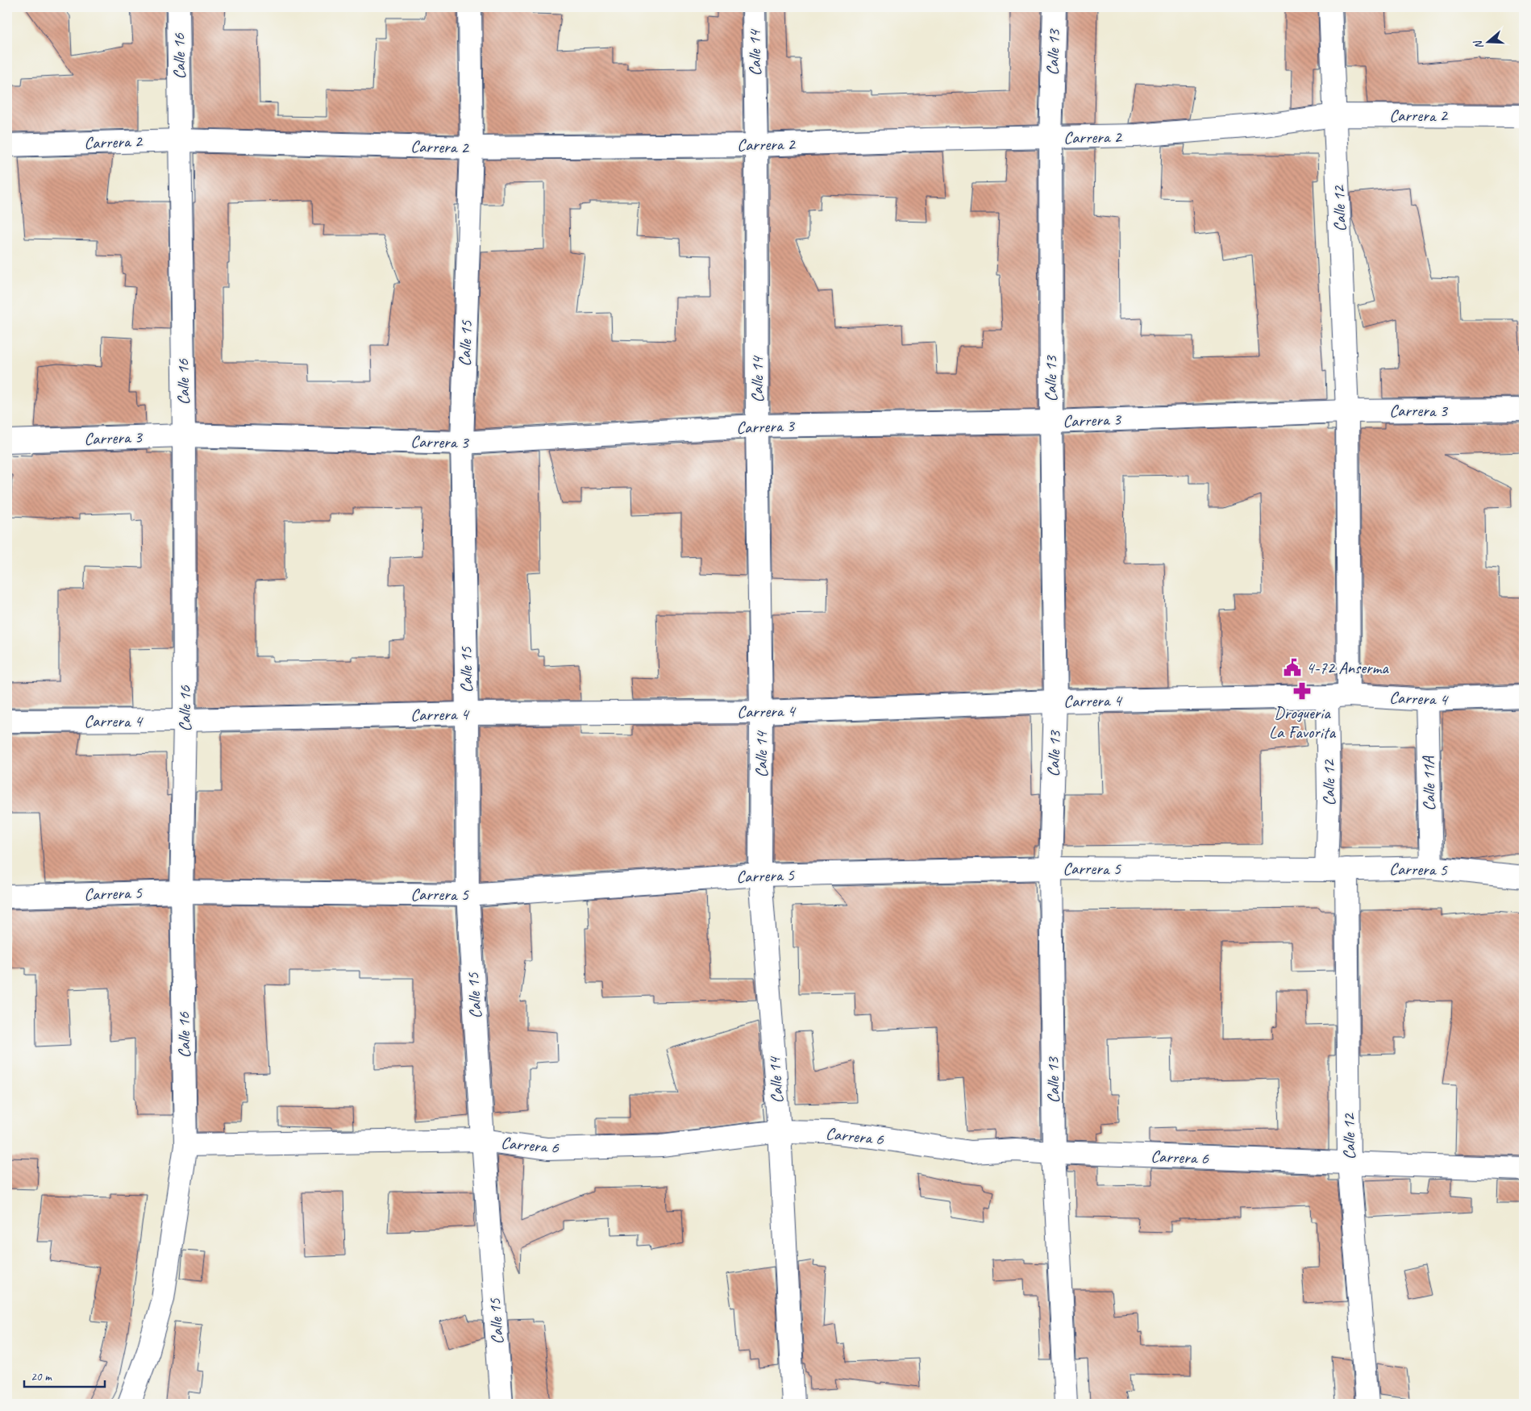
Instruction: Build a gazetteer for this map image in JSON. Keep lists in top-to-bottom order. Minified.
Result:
{"streets":{"street":["Calle 13","Calle 14","Calle 16","Carrera 2","Calle 12","Calle 15","Carrera 3","Carrera 4","Calle 11A","Carrera 5","Carrera 6"]},"crossings":[["Calle 13","Carrera 2"],["Calle 13","Carrera 3"],["Calle 13","Carrera 4"],["Calle 13","Carrera 5"],["Calle 13","Carrera 6"],["Calle 14","Carrera 2"],["Calle 14","Carrera 3"],["Calle 14","Carrera 4"],["Calle 14","Carrera 5"],["Calle 14","Carrera 6"],["Calle 16","Carrera 2"],["Calle 16","Carrera 3"],["Calle 16","Carrera 4"],["Calle 16","Carrera 5"],["Calle 16","Carrera 6"],["Carrera 2","Calle 12"],["Carrera 2","Calle 15"],["Calle 12","Carrera 3"],["Calle 12","Carrera 4"],["Calle 12","Carrera 5"],["Calle 12","Carrera 6"],["Calle 15","Carrera 3"],["Calle 15","Carrera 4"],["Calle 15","Carrera 5"],["Calle 15","Carrera 6"],["Carrera 4","Calle 11A"],["Calle 11A","Carrera 5"]],"places":{"public building":["4-72 Anserma"],"pharmacy":["Drogueria La Favorita"]},"scale_bar":"20 m","north":"left"}
